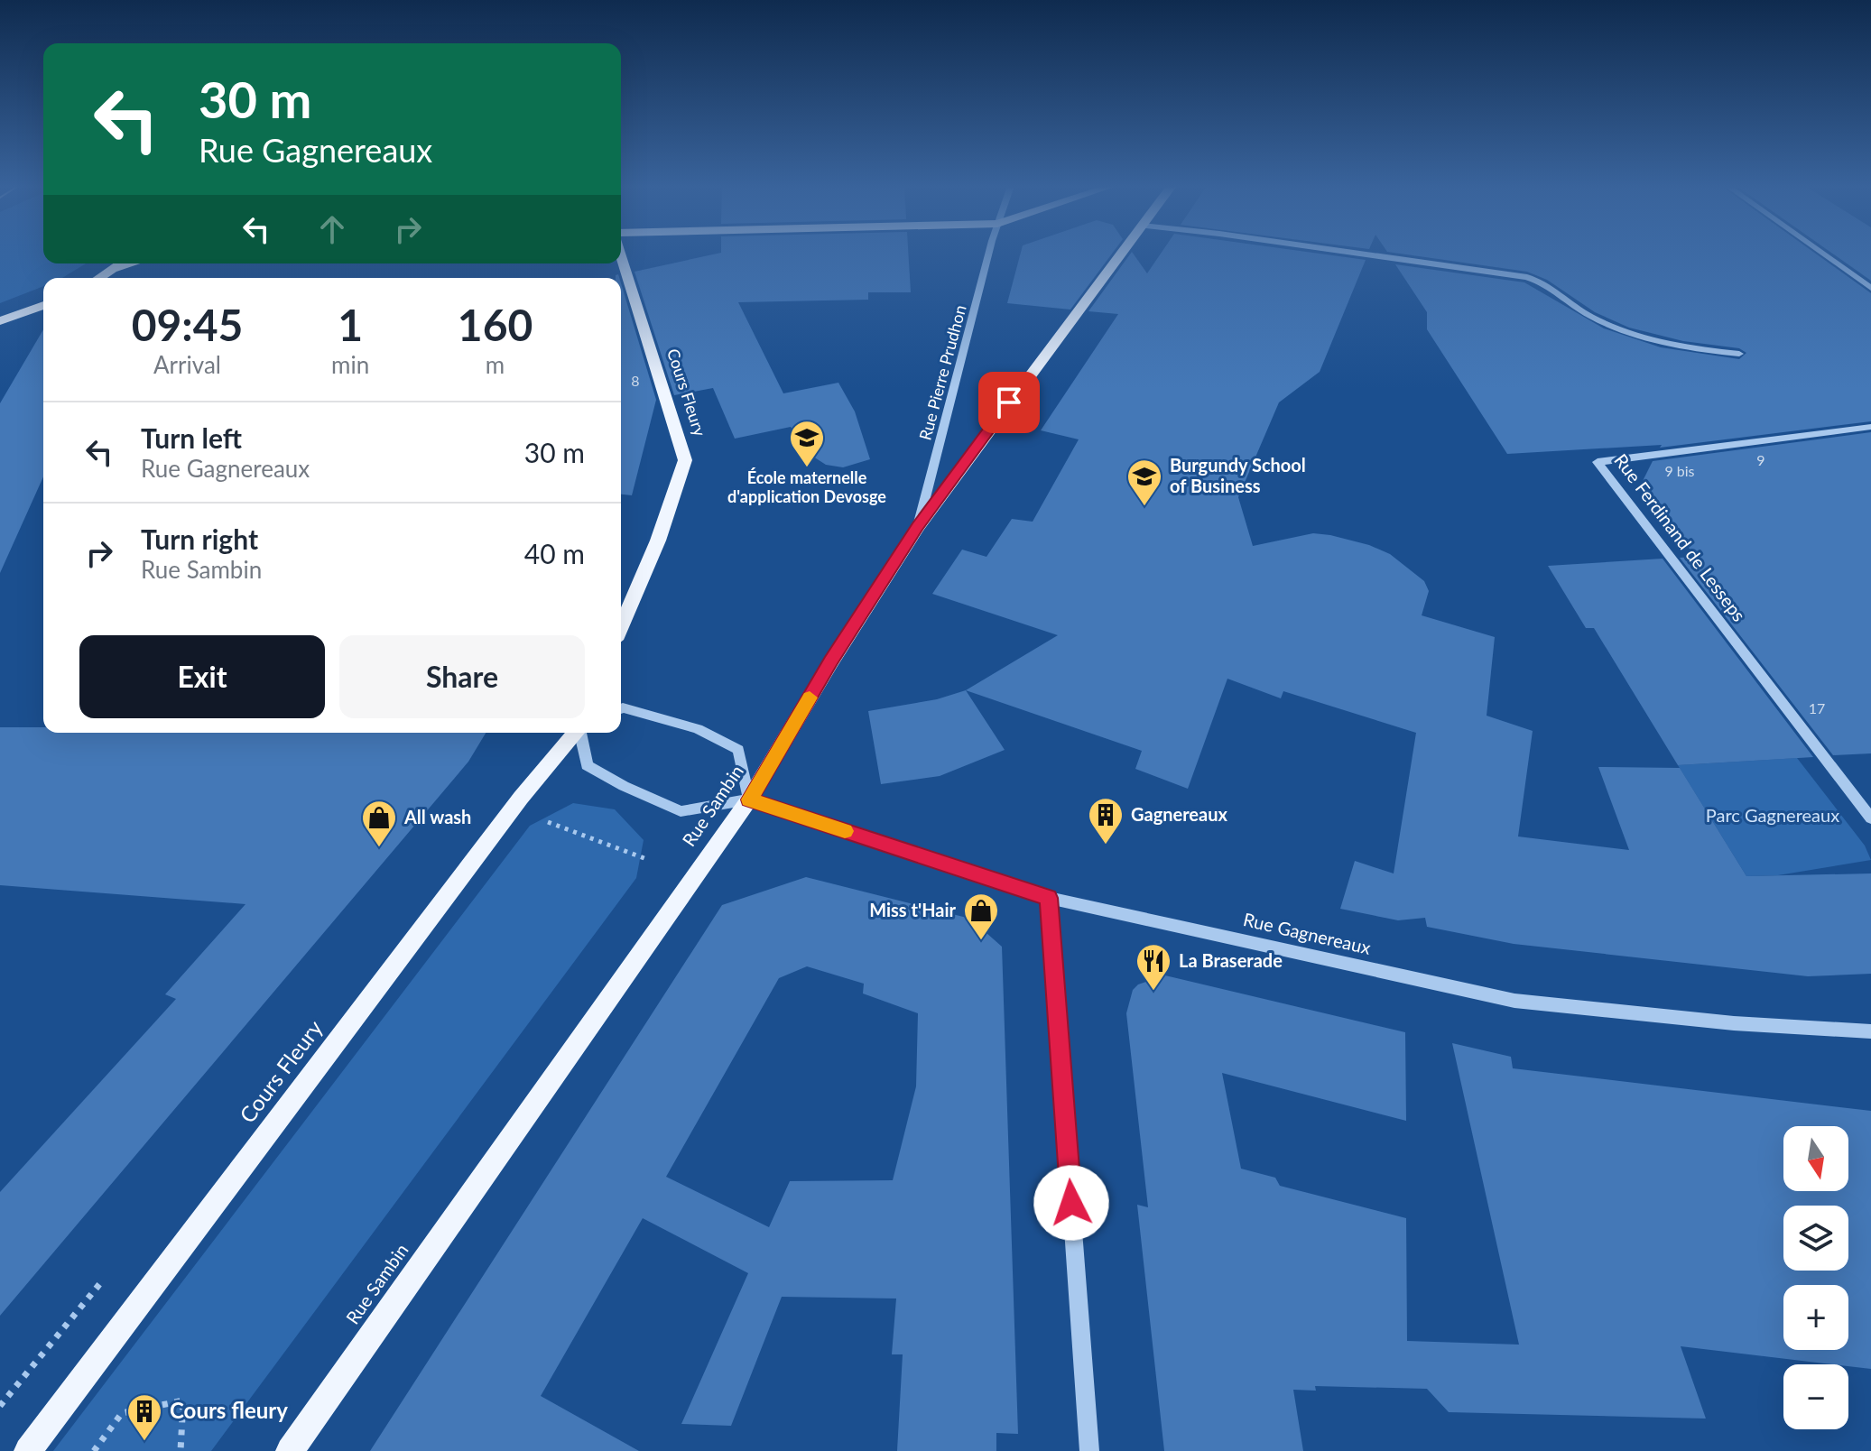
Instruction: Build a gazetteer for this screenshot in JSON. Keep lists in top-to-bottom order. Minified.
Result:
{"streets":{"main road":["Cours Fleury","Rue Sambin"],"street":["Rue Pierre Prudhon","Rue Ferdinand de Lesseps","Rue Gagnereaux"]},"crossings":[["Rue Pierre Prudhon","Rue Sambin"],["Rue Sambin","Rue Gagnereaux"]],"parks":["Parc Gagnereaux"],"places":{"school or university":["École maternelle d'application Devosge","Burgundy School of Business"],"building":["Gagnereaux","Cours fleury"],"shop":["All wash","Miss t'Hair"],"restaurant":["La Braserade"]},"house_numbers":["8","9","9 bis","17"],"north":"bottom","page":{"turn":["30 m","Rue Gagnereaux"],"eta":["09:45","Arrival","1","min","160","m"],"list":[{"name":"Turn left","note":"Rue Gagnereaux","value":"30 m"},{"name":"Turn right","note":"Rue Sambin","value":"40 m"}],"buttons":["Exit","Share"],"map_buttons":["+","−"]}}
